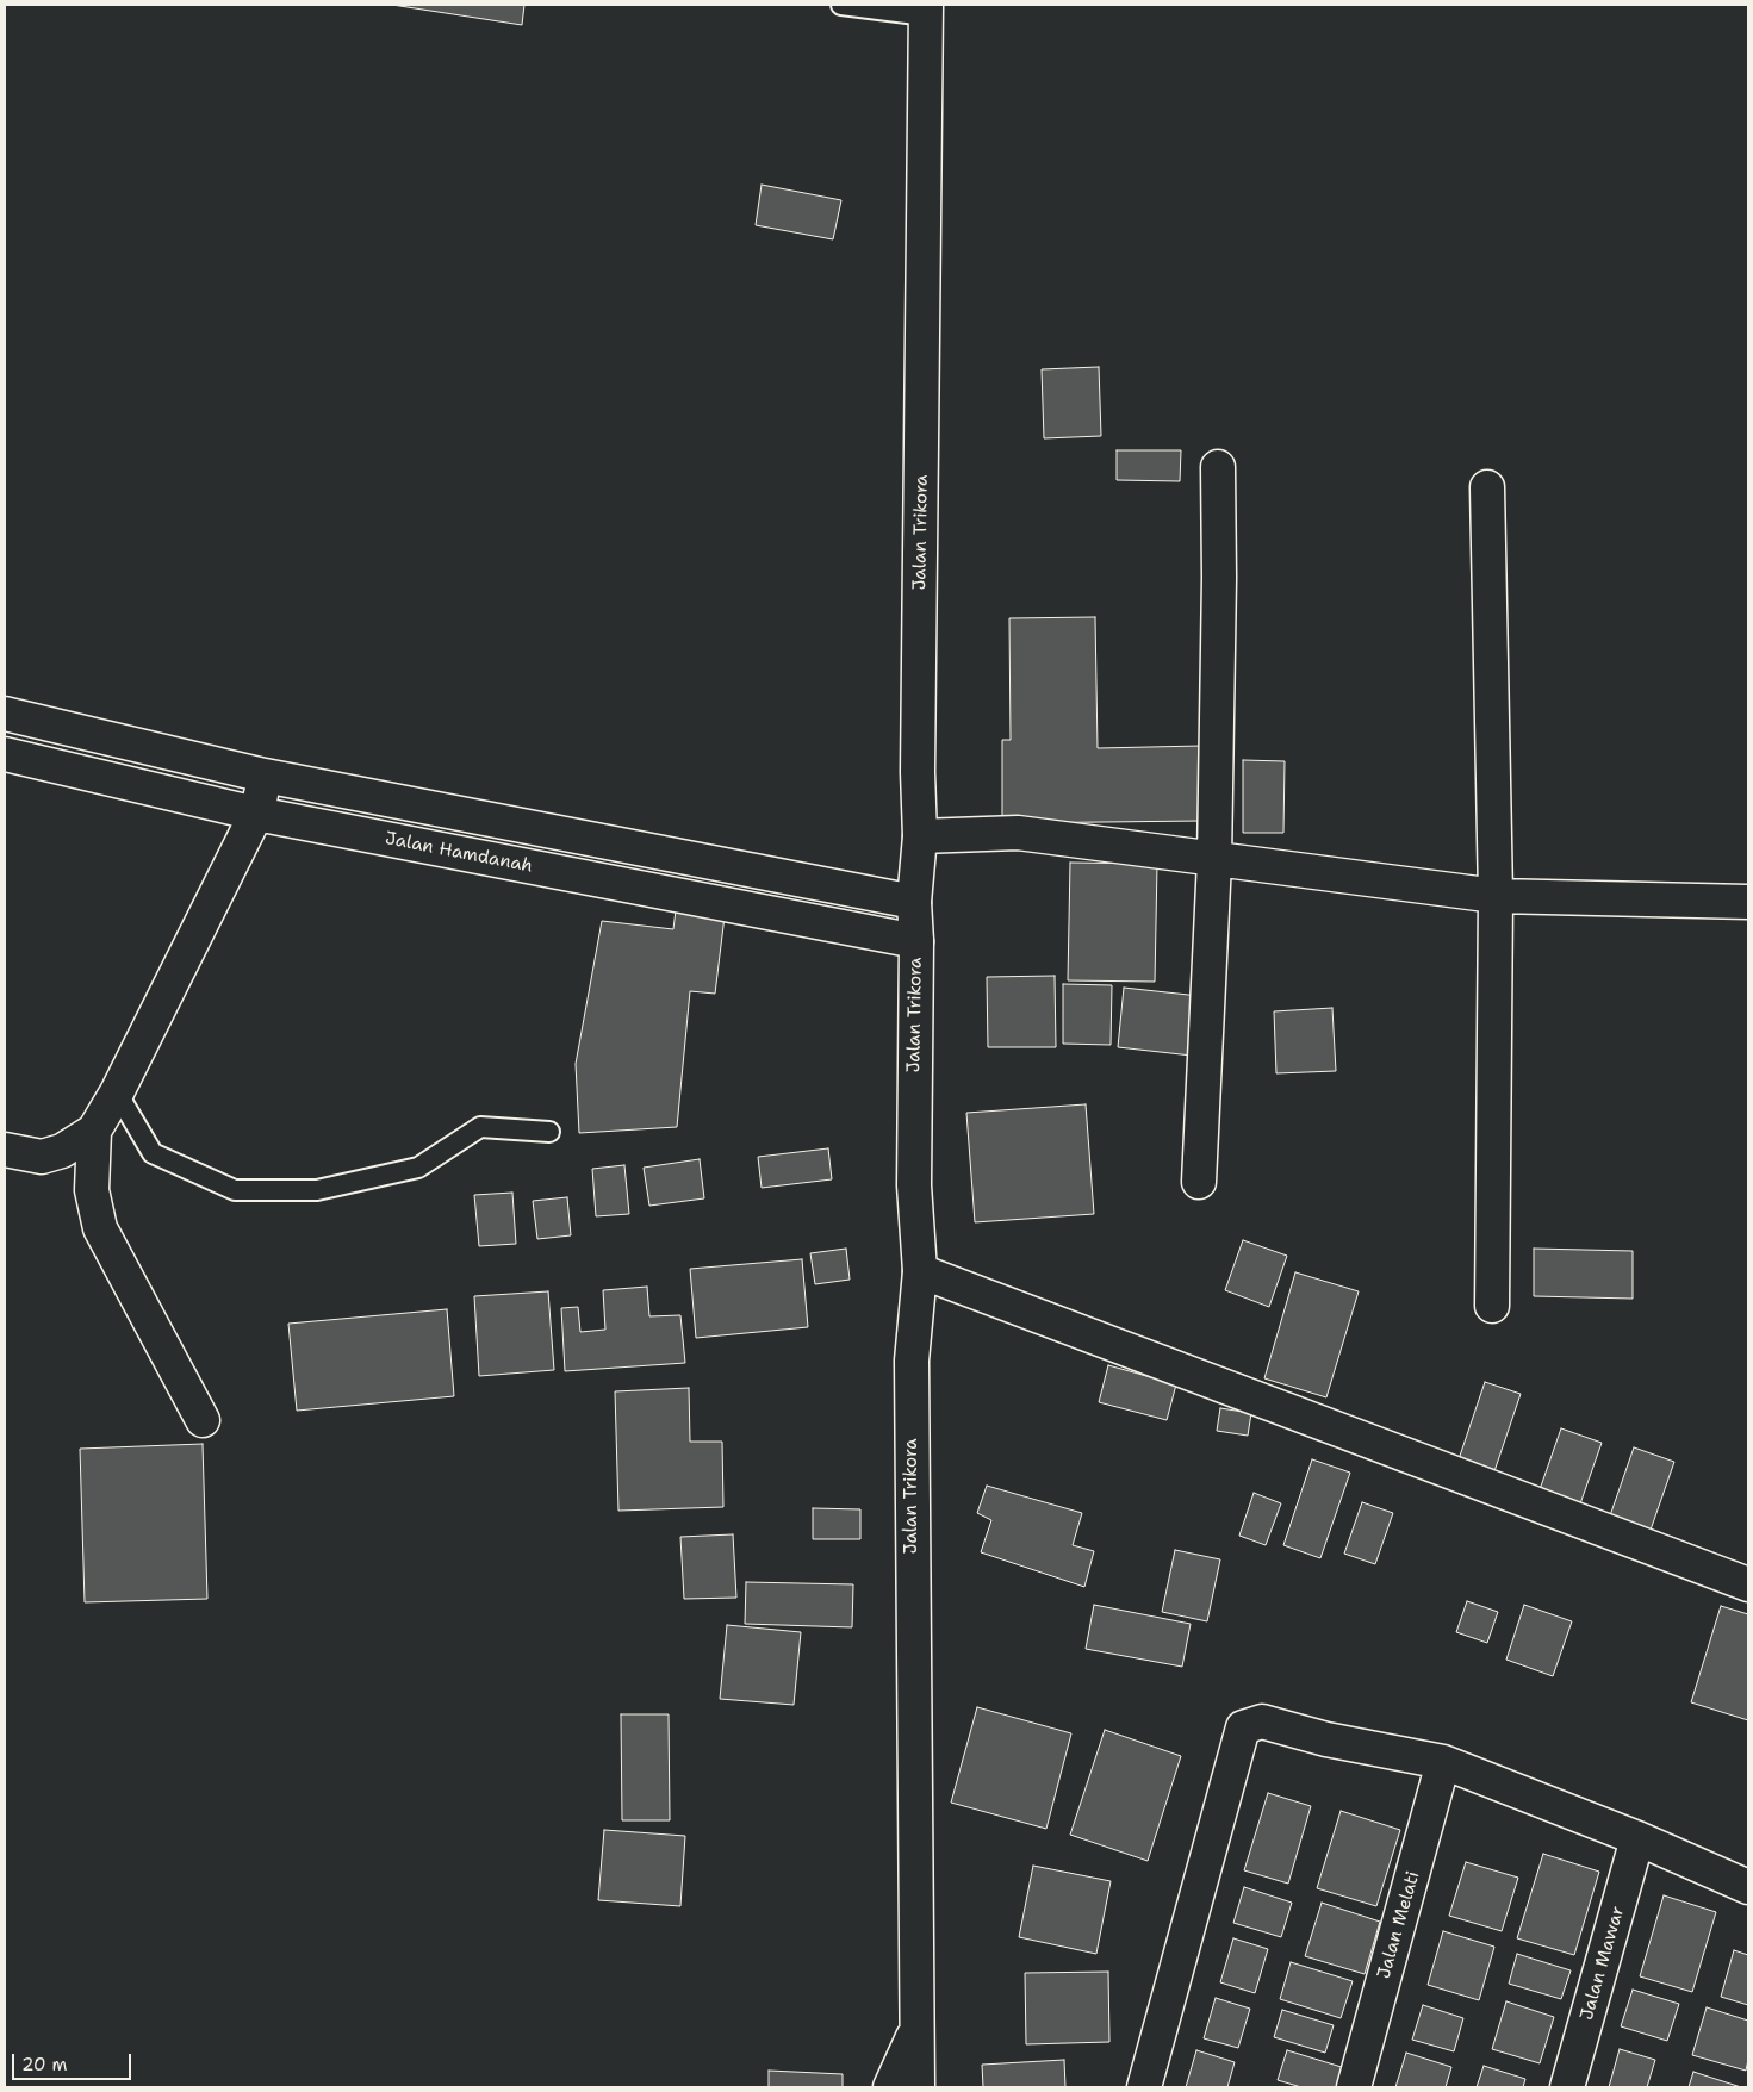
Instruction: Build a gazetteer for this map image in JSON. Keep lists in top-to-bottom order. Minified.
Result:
{"streets":{"street":["Jalan Trikora","Jalan Hamdanah","Jalan Melati","Jalan Mawar"]},"crossings":[["Jalan Trikora","Jalan Hamdanah"]],"scale_bar":"20 m"}
